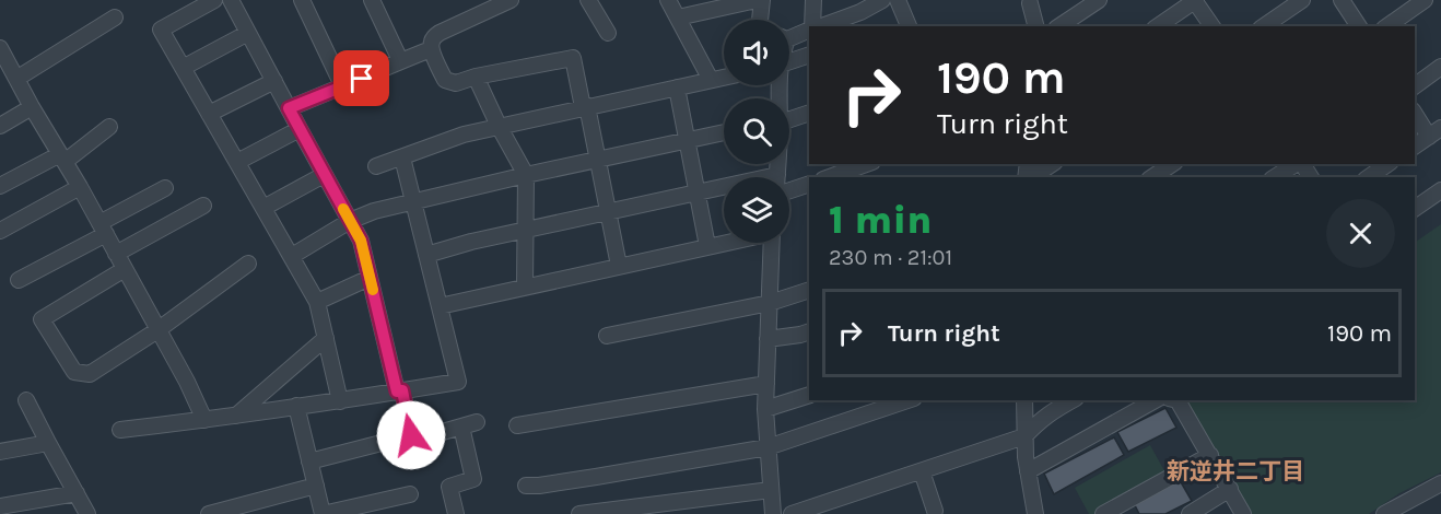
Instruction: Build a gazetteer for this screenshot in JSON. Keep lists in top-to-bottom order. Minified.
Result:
{"districts":["新逆井二丁目"],"page":{"turn":["190 m","Turn right"],"heading":["1 min","230 m · 21:01"],"list":[{"name":"Turn right","value":"190 m"}]}}
